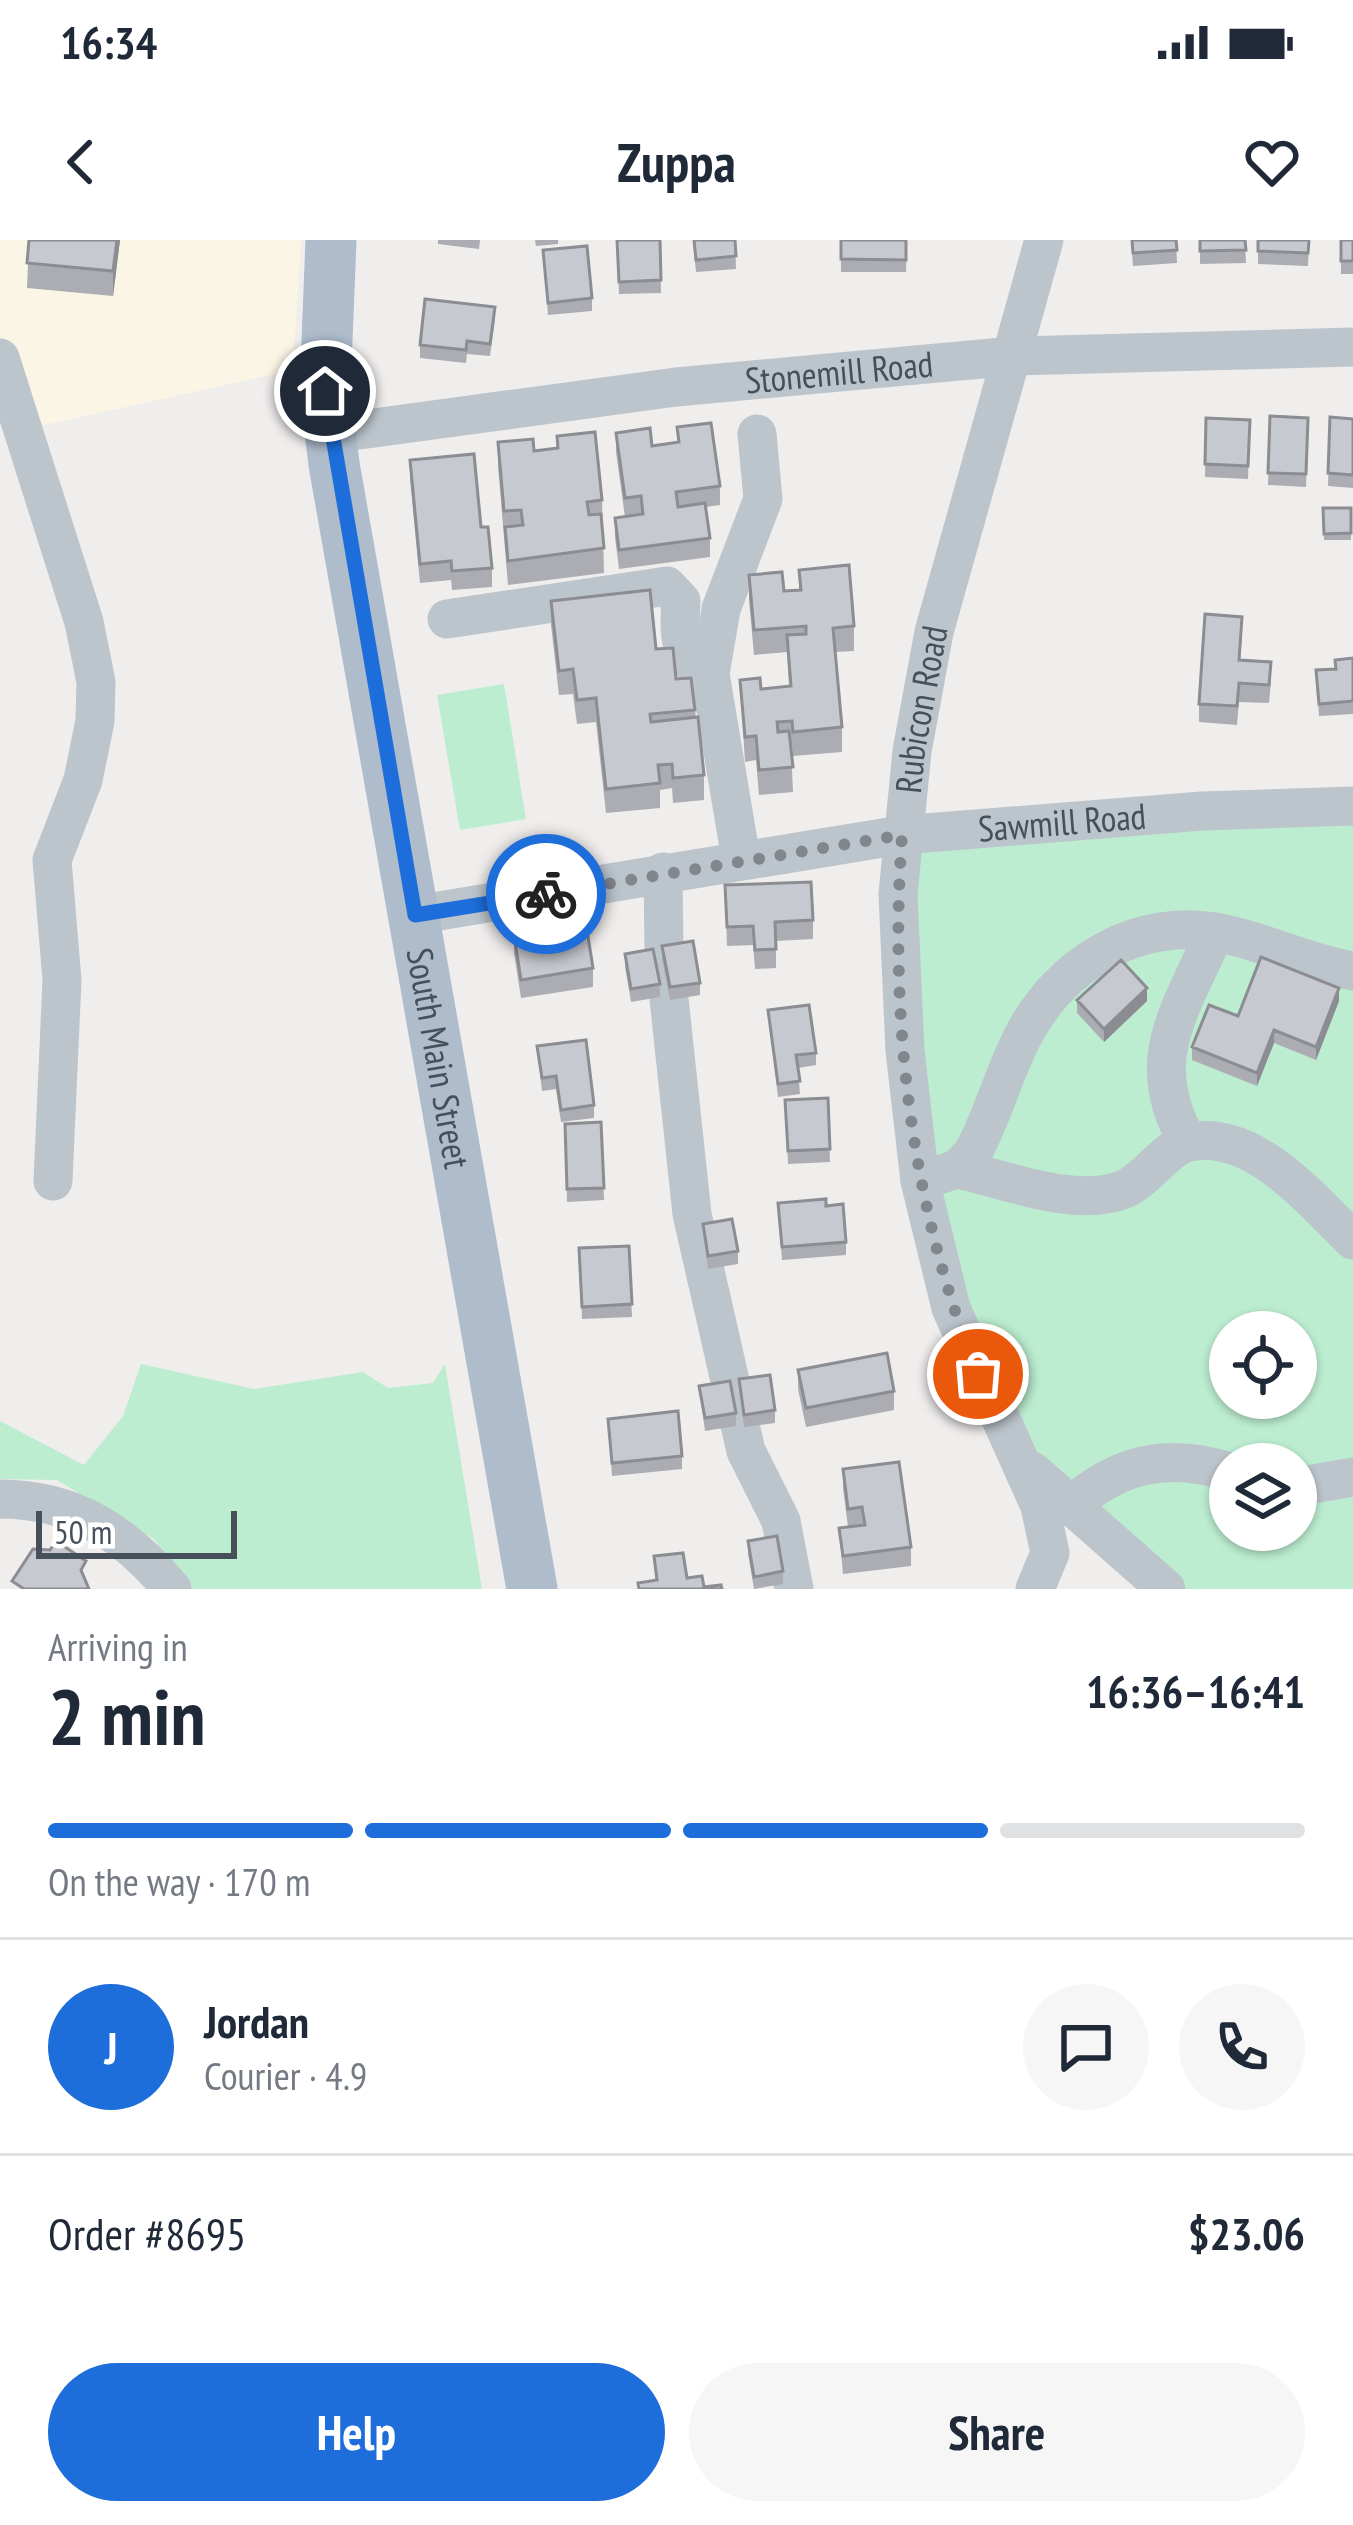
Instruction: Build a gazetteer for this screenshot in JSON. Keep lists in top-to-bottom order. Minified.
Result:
{"streets":{"main road":["South Main Street"],"street":["Stonemill Road","Rubicon Road","Sawmill Road"]},"crossings":[["Stonemill Road","Rubicon Road"],["Stonemill Road","South Main Street"],["Rubicon Road","Sawmill Road"],["Sawmill Road","South Main Street"]],"scale_bar":"50 m","page":{"status":"16:34","header":"Zuppa","scale":"50 m","heading":["2 min","Arriving in","16:36–16:41"],"panel":["Jordan","Courier · 4.9","Order #8695","$23.06"],"bar":"On the way · 170 m","round":"J","buttons":["Help","Share"]}}
